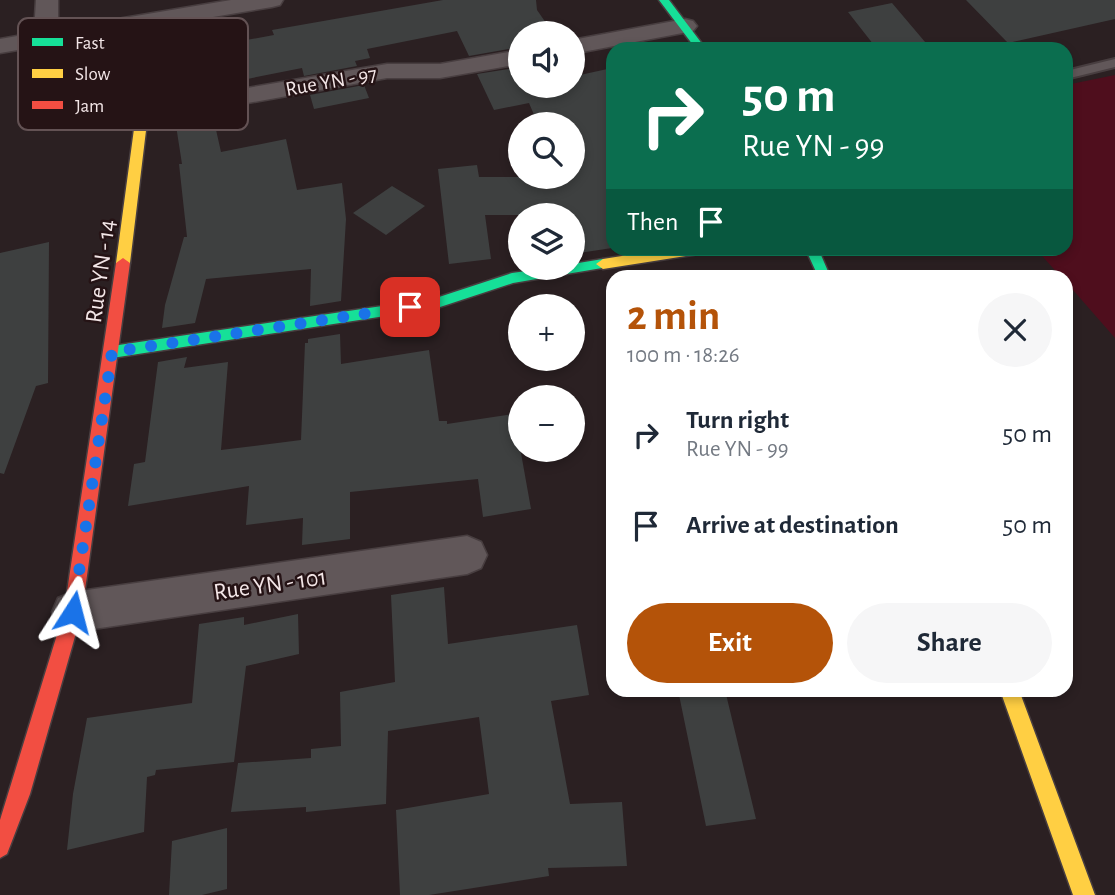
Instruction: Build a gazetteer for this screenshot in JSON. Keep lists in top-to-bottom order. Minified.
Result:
{"streets":{"main road":["Rue YN - 14"],"street":["Rue YN - 97","Rue YN - 101"]},"crossings":[["Rue YN - 14","Rue YN - 101"]],"legend":["Fast","Slow","Jam"],"page":{"map_buttons":["+","−"],"turn":["50 m","Rue YN - 99"],"then":"Then","heading":["2 min","100 m · 18:26"],"list":[{"name":"Turn right","note":"Rue YN - 99","value":"50 m"},{"name":"Arrive at destination","value":"50 m"}],"buttons":["Exit","Share"]}}
